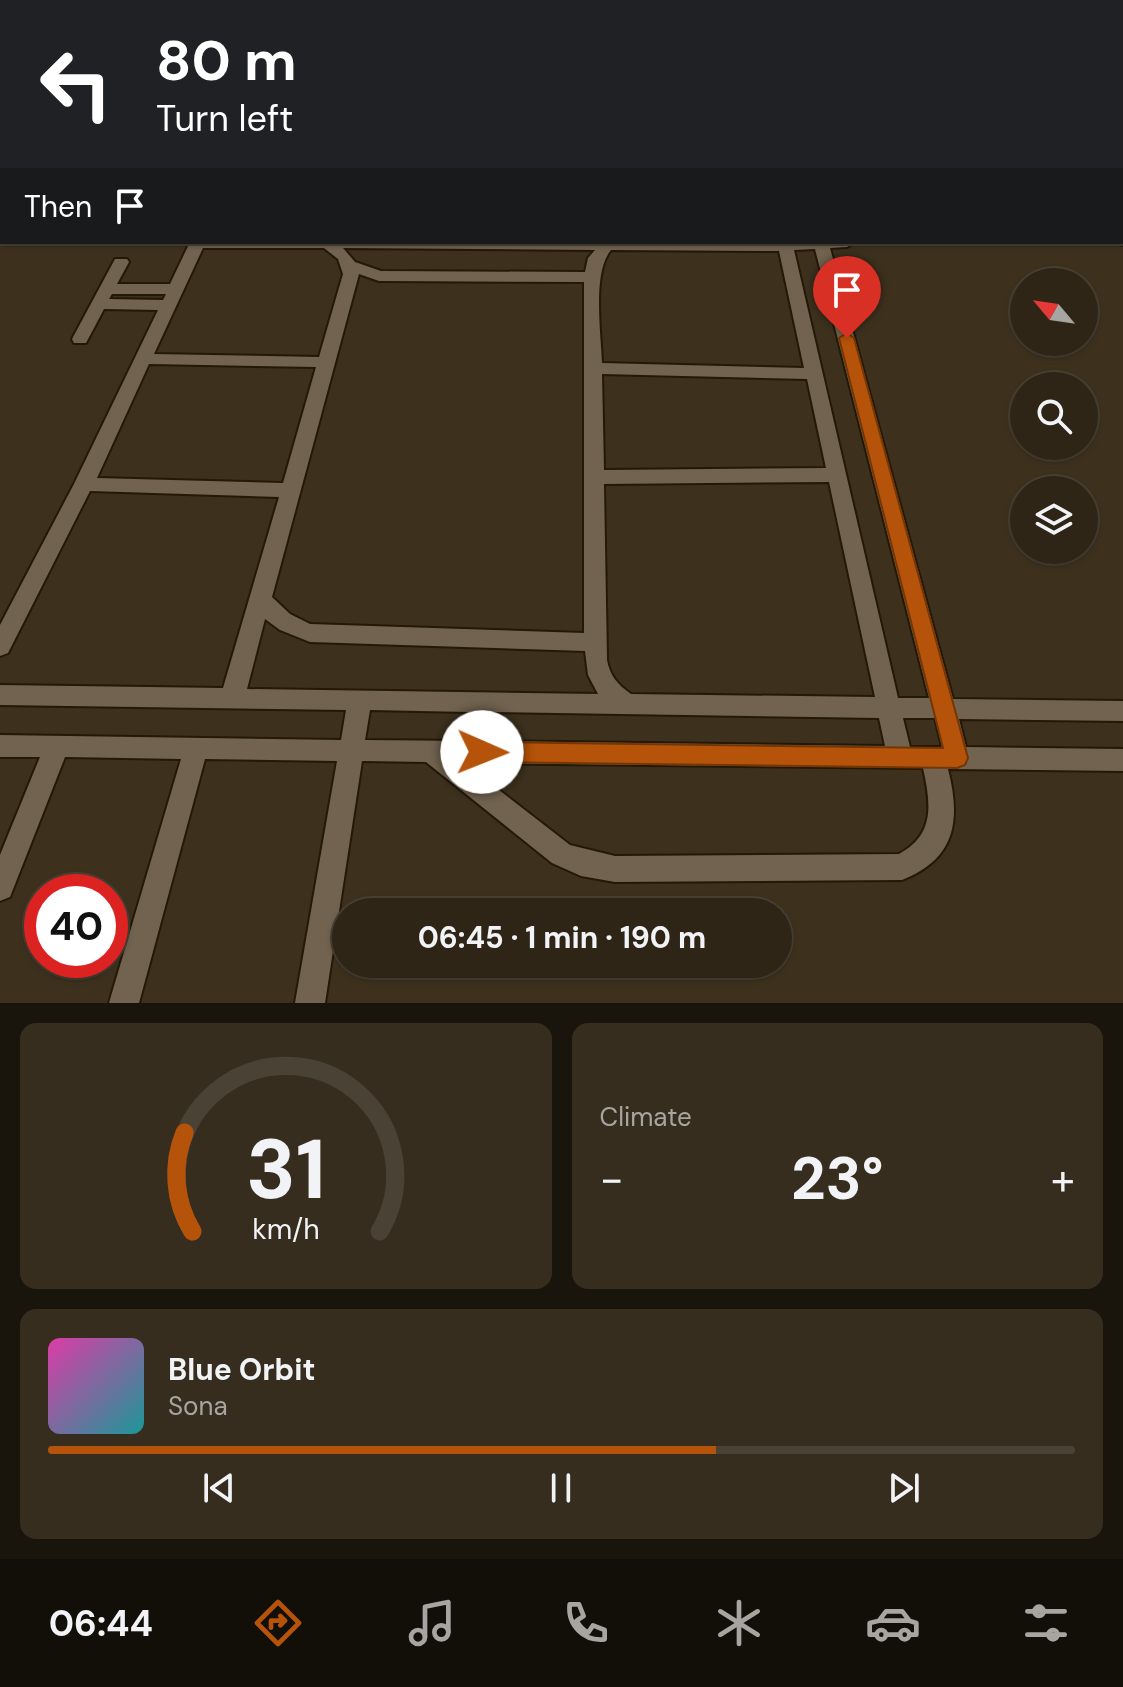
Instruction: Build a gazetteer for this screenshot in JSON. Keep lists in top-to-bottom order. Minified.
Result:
{"north":"top left","page":{"turn":["80 m","Turn left"],"then":"Then","limit":"40","trip":"06:45 · 1 min · 190 m","tile":"Climate","heat":["−","23°","+"],"song":["Blue Orbit","Sona"],"tabs":"06:44","gauge":["31","km/h"]}}
